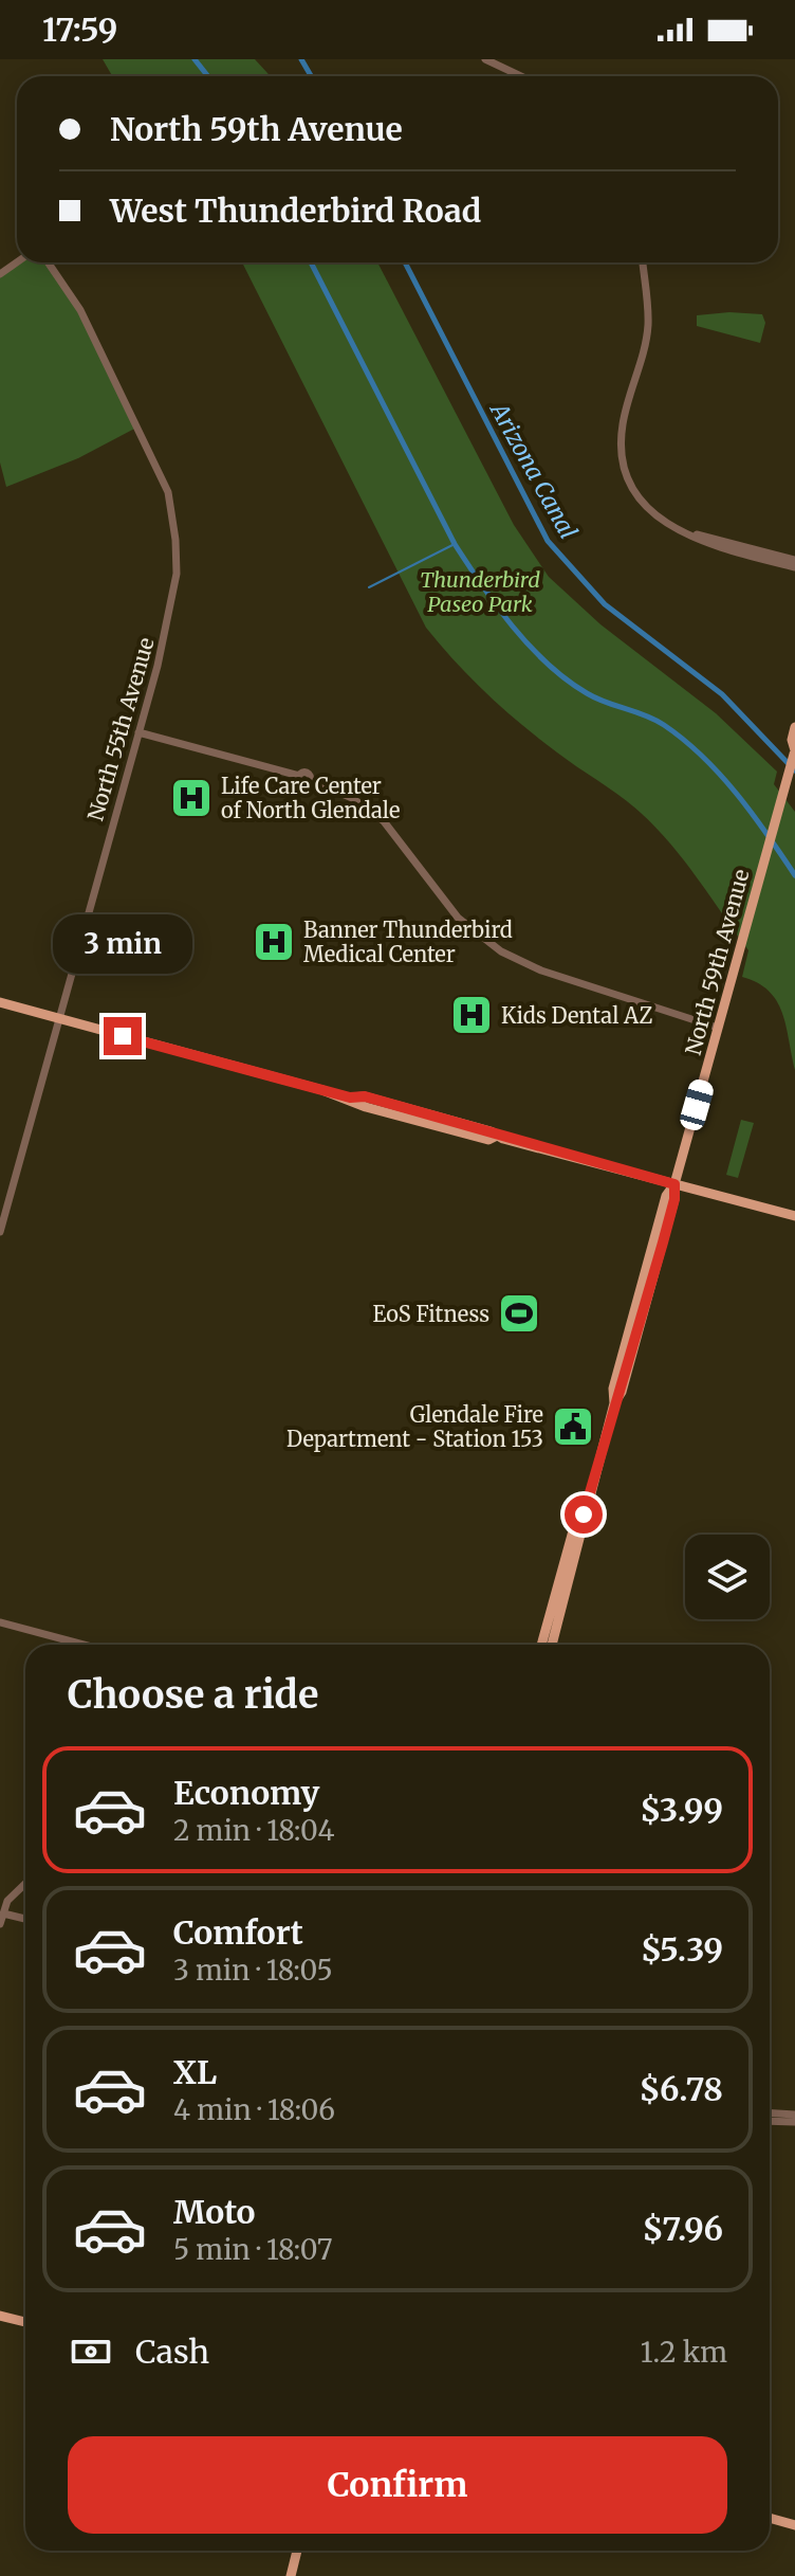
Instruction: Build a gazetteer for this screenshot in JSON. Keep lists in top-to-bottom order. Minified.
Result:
{"streets":{"main road":["North 59th Avenue"],"street":["North 55th Avenue"]},"water":["Arizona Canal"],"parks":["Thunderbird Paseo Park"],"places":{"hospital":["Life Care Center of North Glendale","Banner Thunderbird Medical Center","Kids Dental AZ"],"sports":["EoS Fitness"],"public building":["Glendale Fire Department - Station 153"]},"page":{"status":"17:59","banner":["North 59th Avenue","West Thunderbird Road"],"bubble":"3 min","heading":"Choose a ride","list":[{"name":"Economy","note":"2 min · 18:04","value":"$3.99"},{"name":"Comfort","note":"3 min · 18:05","value":"$5.39"},{"name":"XL","note":"4 min · 18:06","value":"$6.78"},{"name":"Moto","note":"5 min · 18:07","value":"$7.96"}],"pay":["Cash","1.2 km"],"buttons":"Confirm"}}
